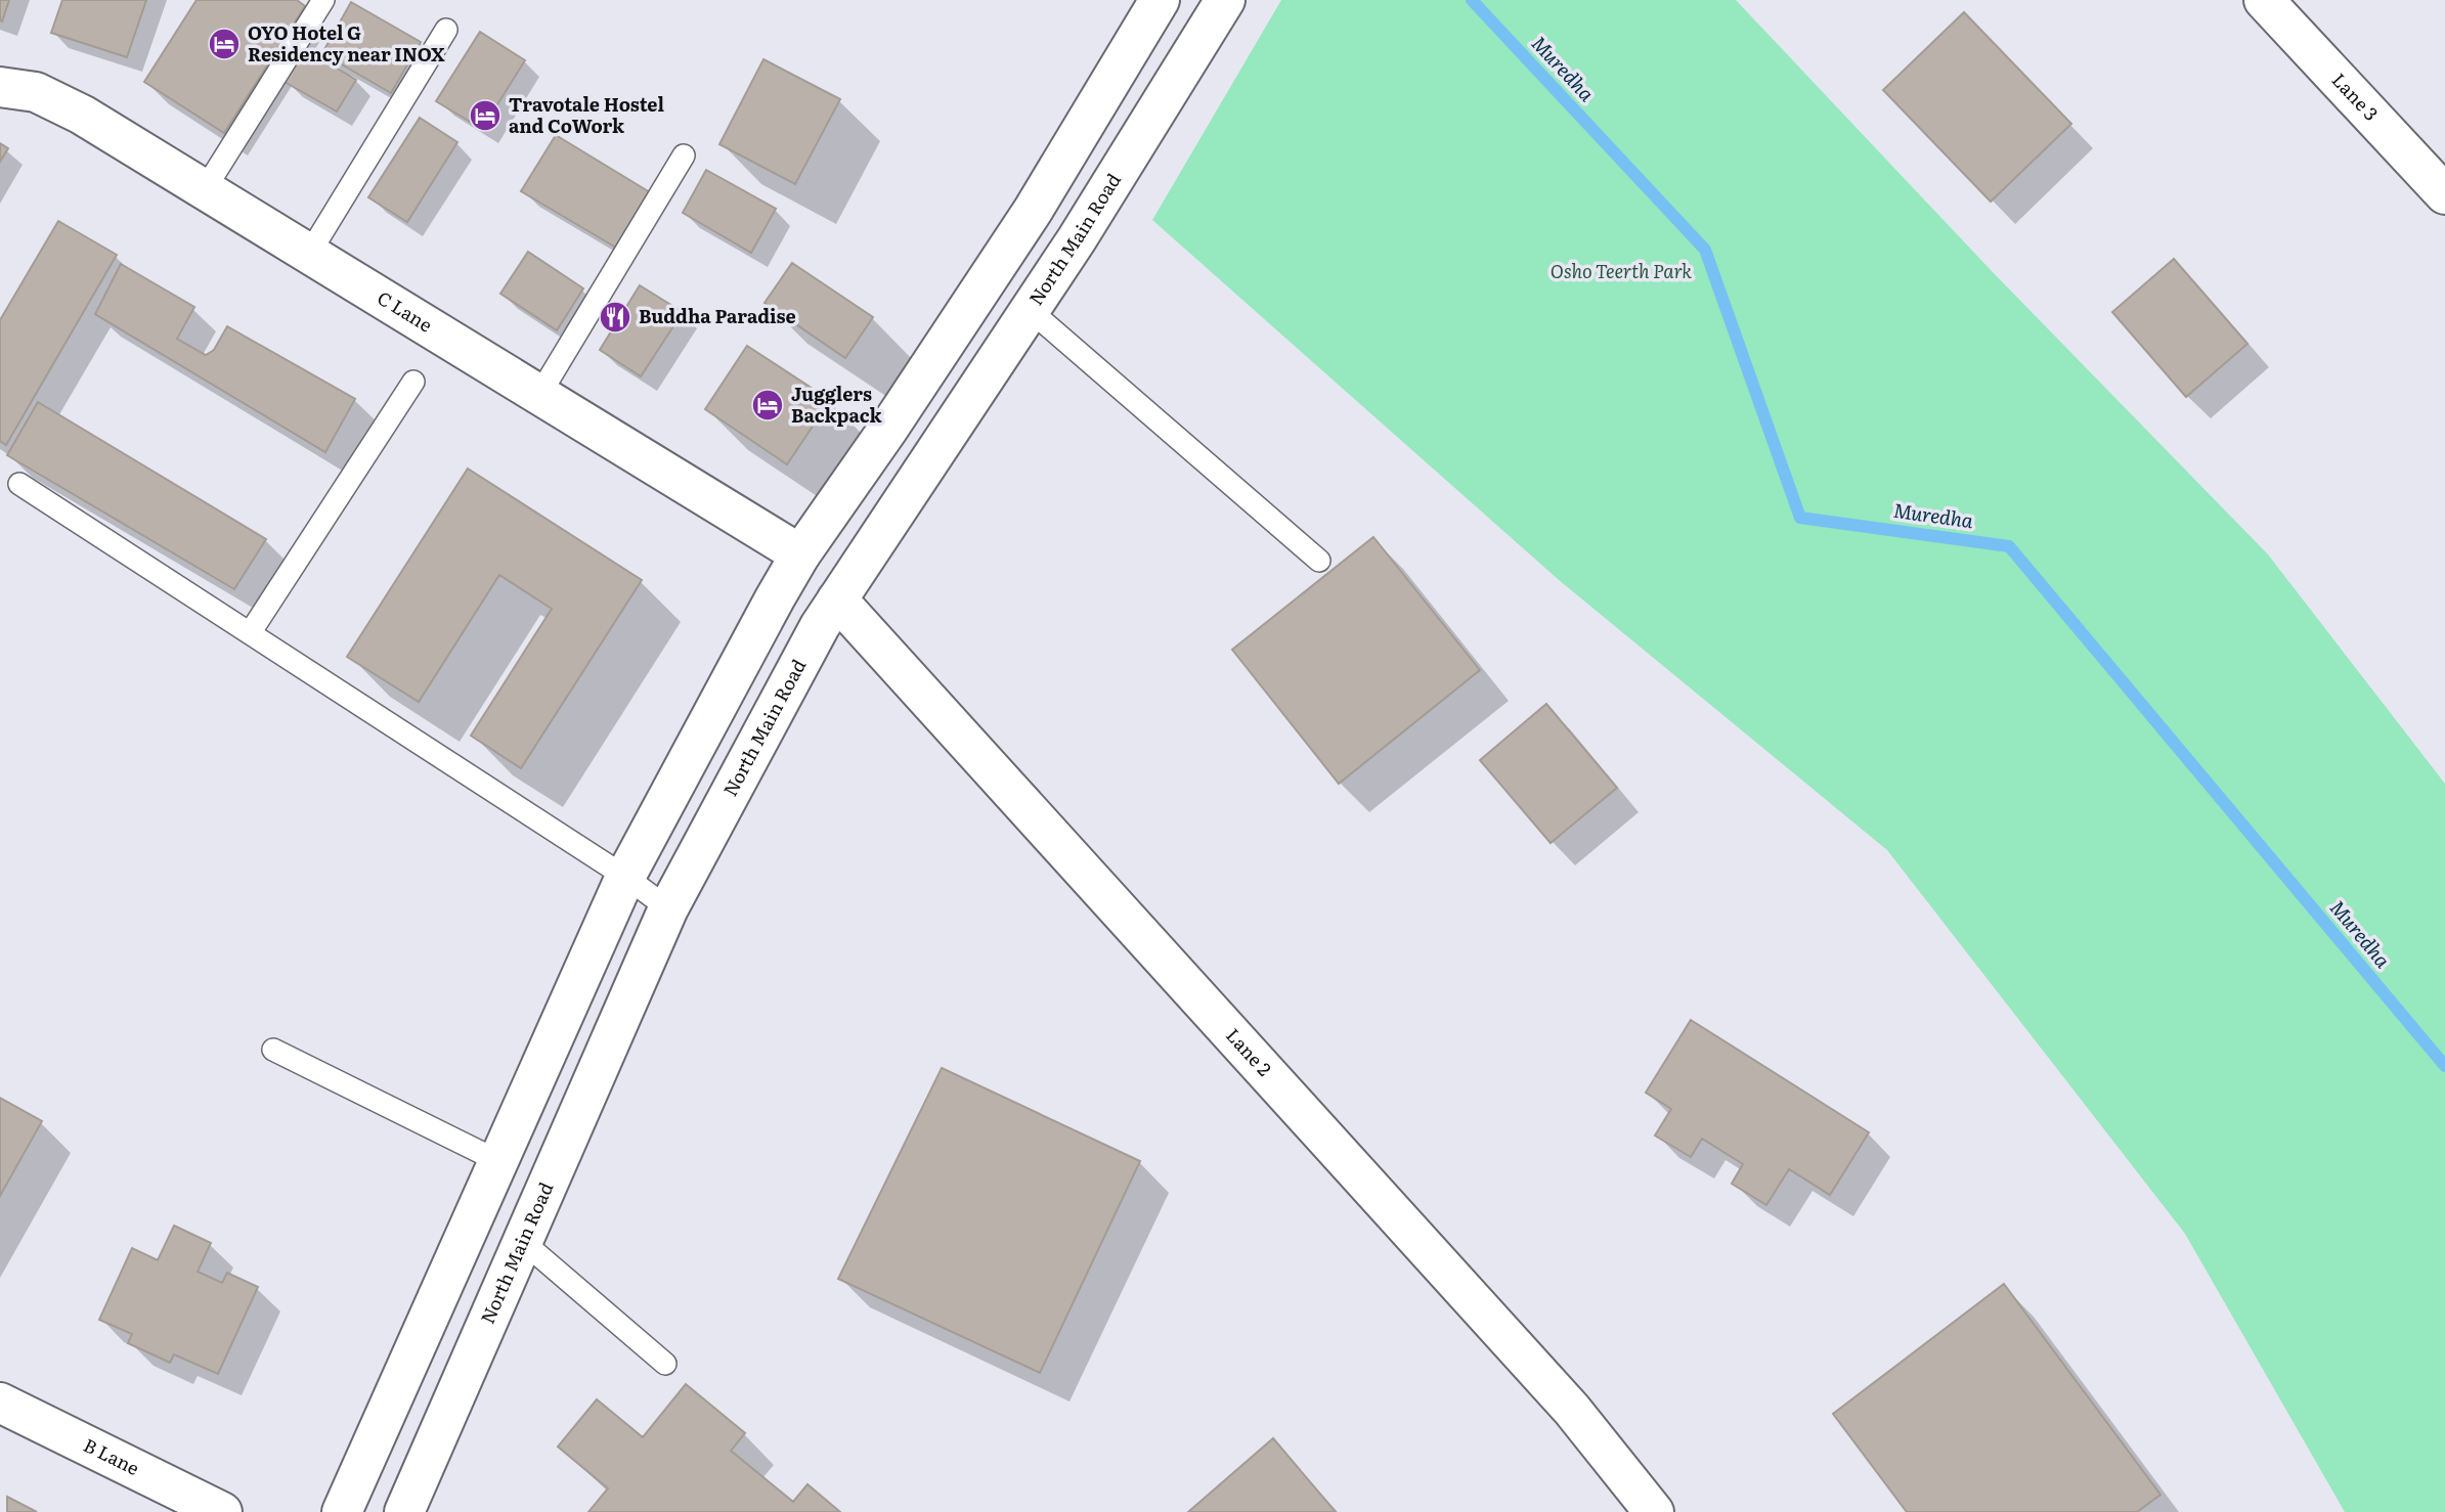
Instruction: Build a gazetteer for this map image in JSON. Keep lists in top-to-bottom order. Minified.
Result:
{"streets":{"main road":["Lane 3","North Main Road","C Lane","Lane 2","B Lane"]},"crossings":[["North Main Road","Lane 2"]],"water":["Muredha"],"parks":["Osho Teerth Park"],"places":{"hotel":["OYO Hotel G Residency near INOX","Travotale Hostel and CoWork","Jugglers Backpack"],"restaurant":["Buddha Paradise"]}}
